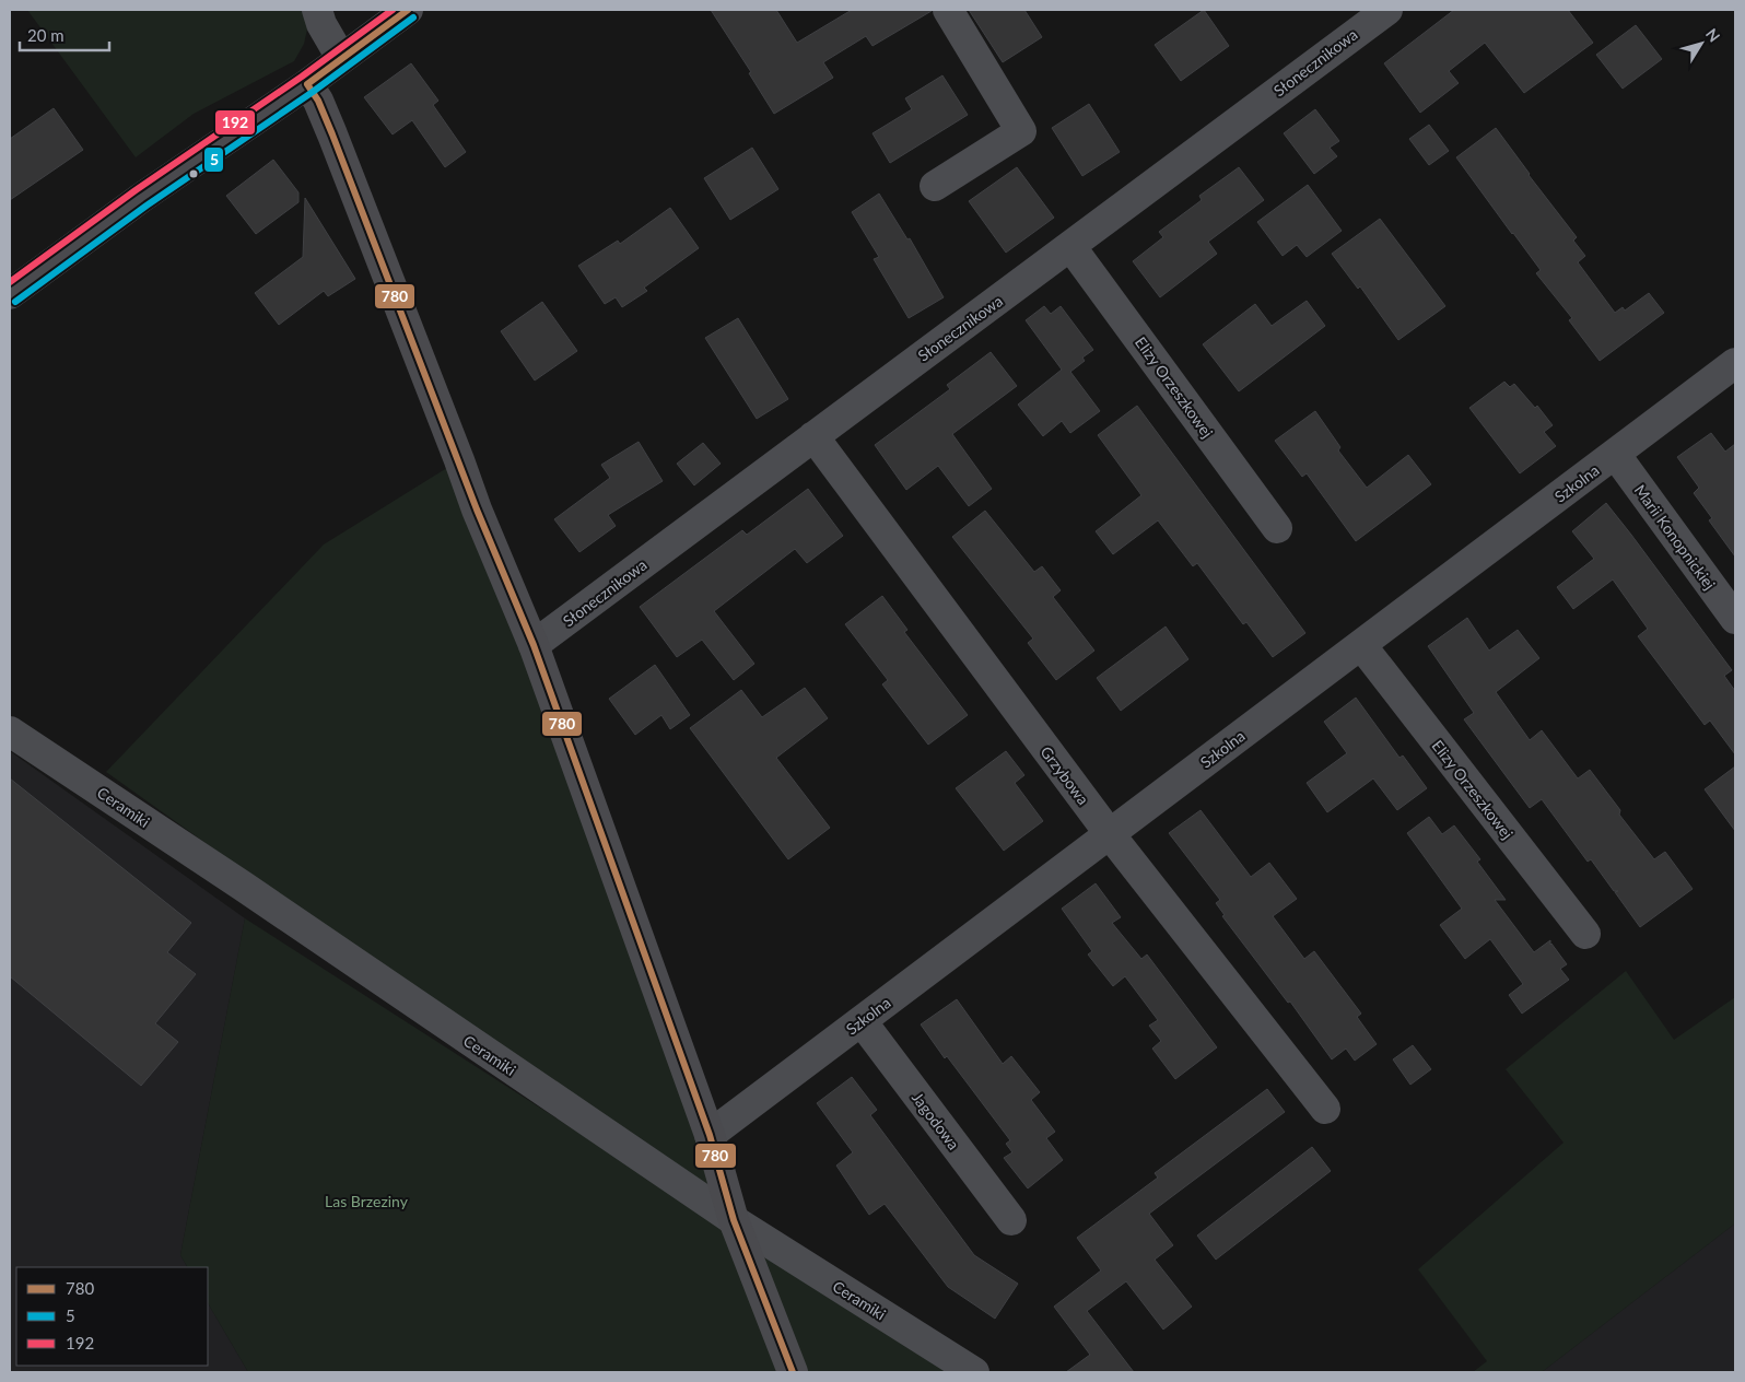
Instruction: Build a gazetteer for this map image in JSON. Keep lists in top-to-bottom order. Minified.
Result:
{"streets":{"street":["Słonecznikowa","Elizy Orzeszkowej","Szkolna","Marii Konopnickiej","Grzybowa","Ceramiki","Jagodowa"]},"crossings":[["Słonecznikowa","Elizy Orzeszkowej"],["Słonecznikowa","Grzybowa"],["Elizy Orzeszkowej","Szkolna"],["Szkolna","Marii Konopnickiej"],["Szkolna","Grzybowa"],["Szkolna","Jagodowa"]],"parks":["Las Brzeziny"],"lines":["transit line 780","transit line 192","transit line 5"],"legend":["780","5","192"],"scale_bar":"20 m","north":"top right"}
